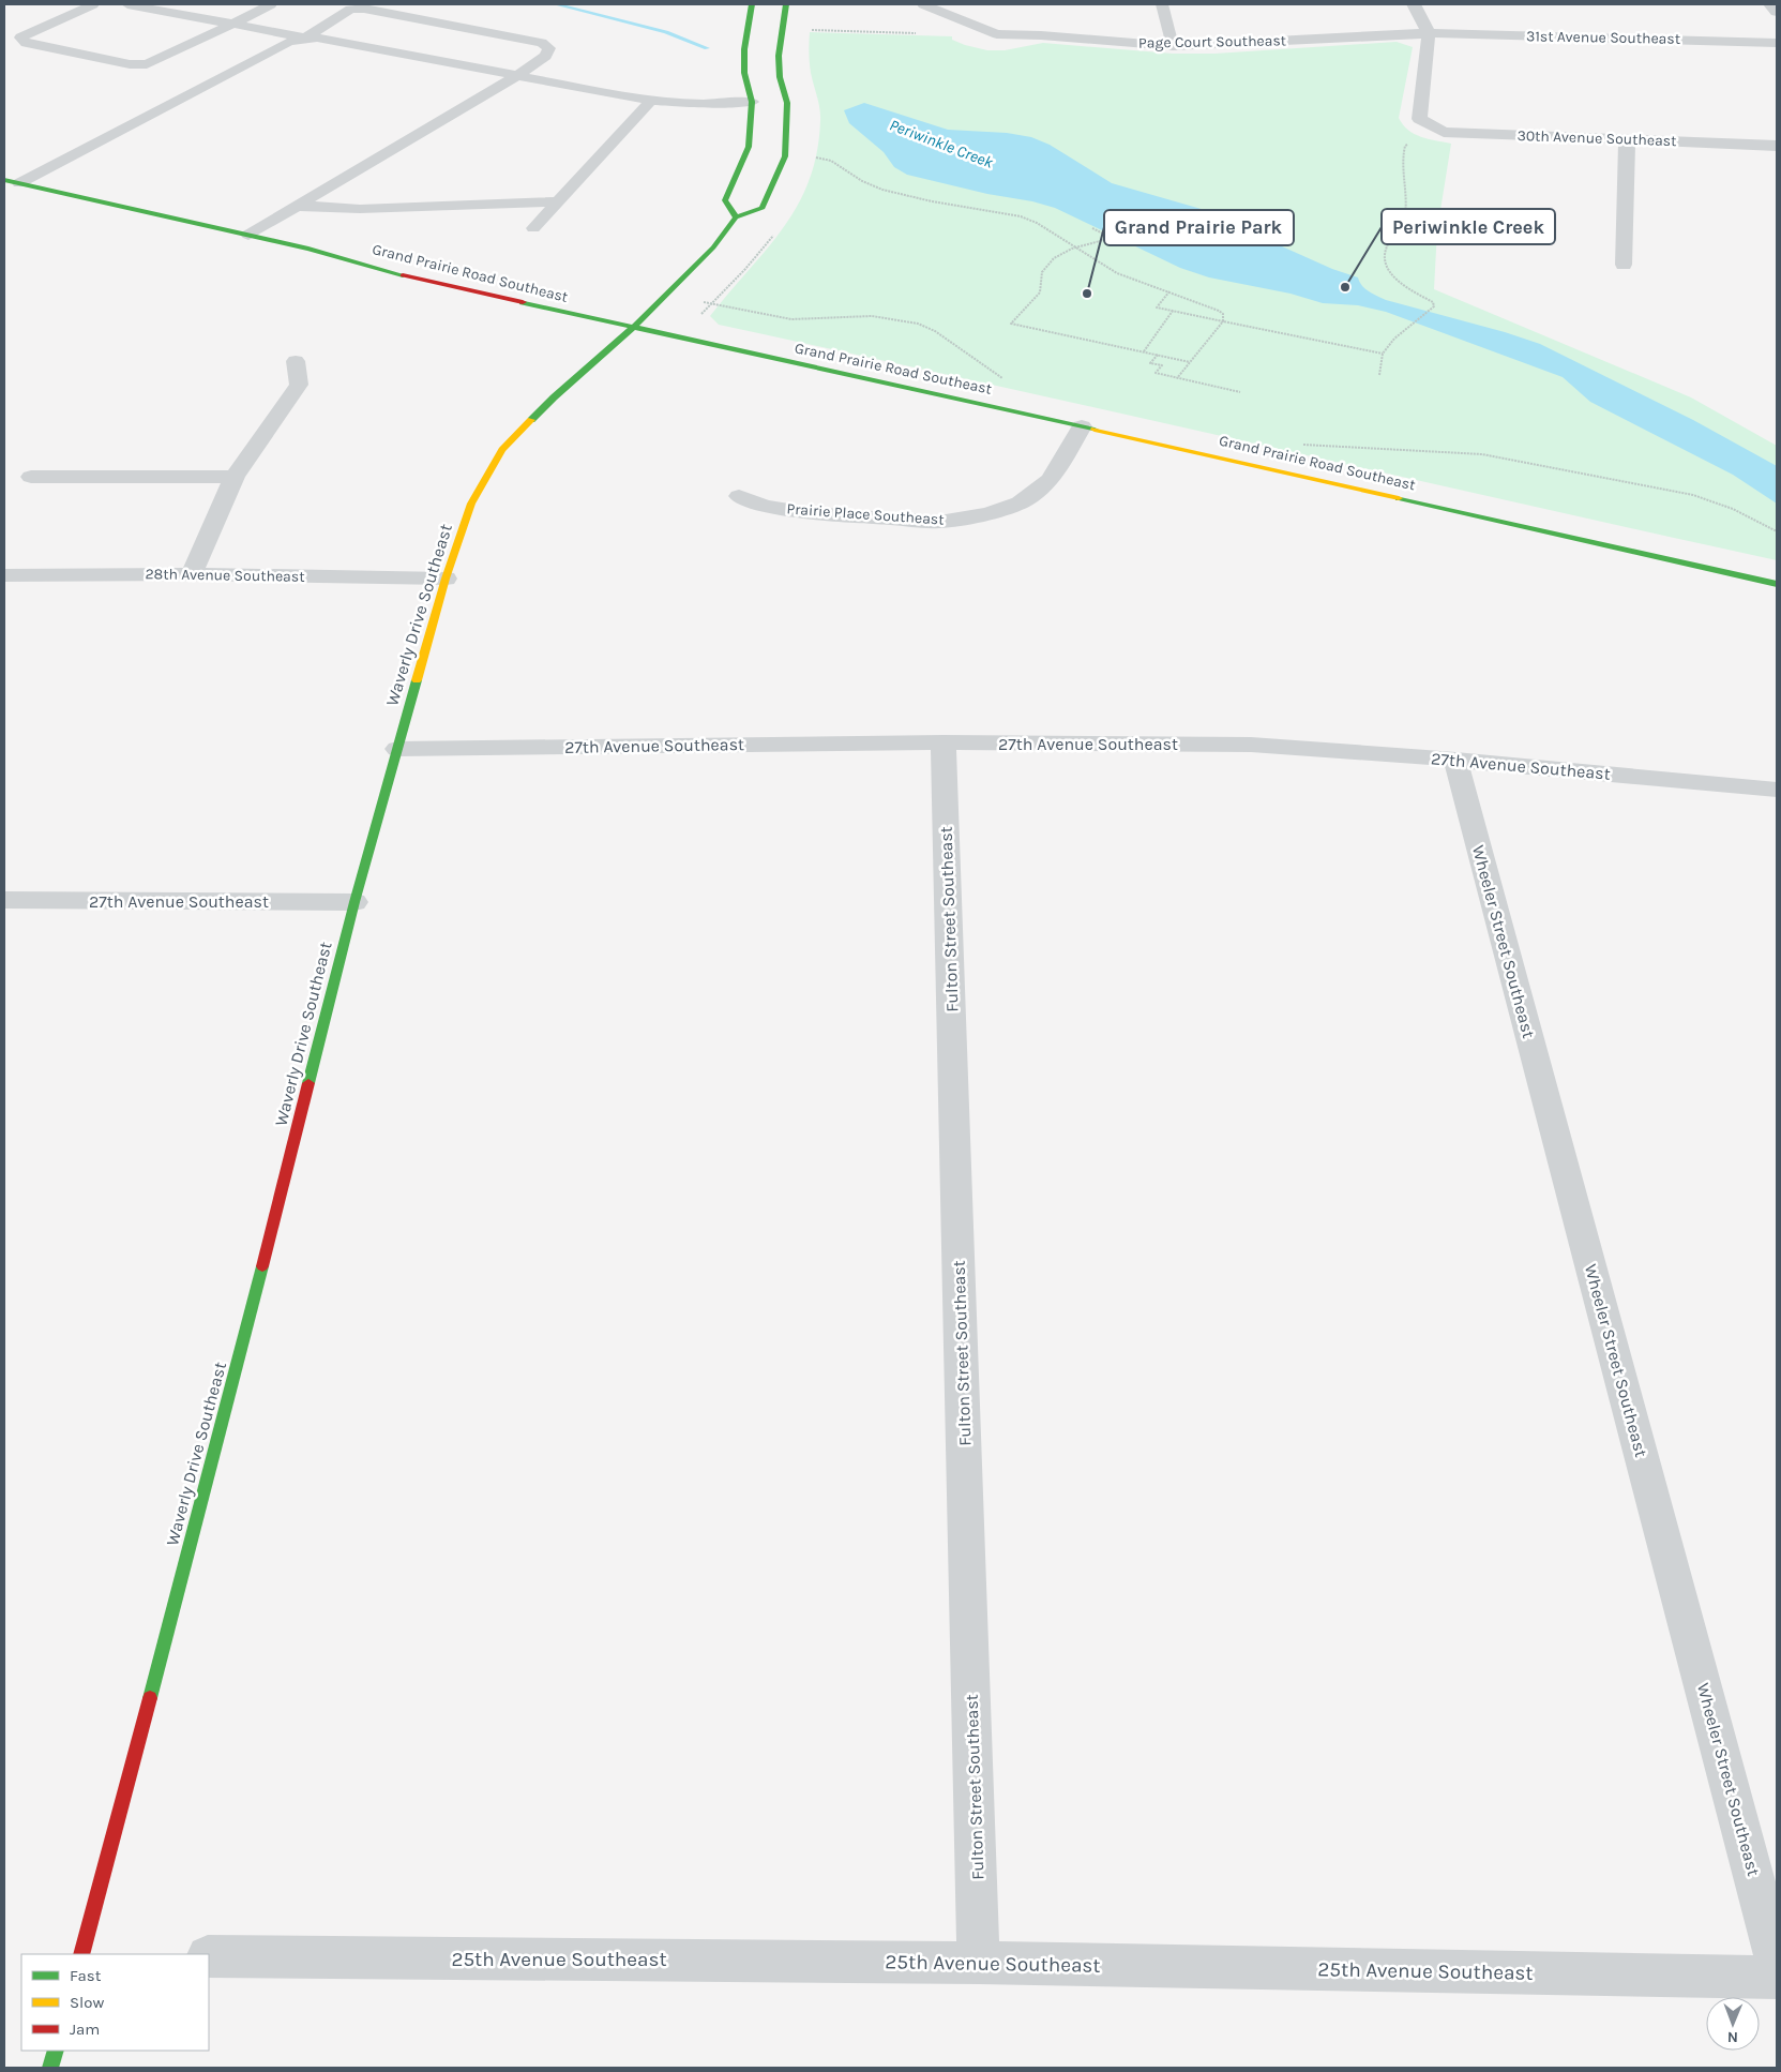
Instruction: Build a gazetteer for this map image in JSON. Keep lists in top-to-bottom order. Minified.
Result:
{"streets":{"main road":["Grand Prairie Road Southeast","Waverly Drive Southeast"],"street":["31st Avenue Southeast","Page Court Southeast","30th Avenue Southeast","Prairie Place Southeast","28th Avenue Southeast","27th Avenue Southeast","Fulton Street Southeast","Wheeler Street Southeast","25th Avenue Southeast"]},"crossings":[["31st Avenue Southeast","Page Court Southeast"],["31st Avenue Southeast","30th Avenue Southeast"],["Page Court Southeast","30th Avenue Southeast"],["Grand Prairie Road Southeast","Prairie Place Southeast"],["Grand Prairie Road Southeast","Waverly Drive Southeast"],["28th Avenue Southeast","Waverly Drive Southeast"],["Waverly Drive Southeast","27th Avenue Southeast"],["27th Avenue Southeast","Fulton Street Southeast"],["27th Avenue Southeast","Wheeler Street Southeast"],["Fulton Street Southeast","25th Avenue Southeast"]],"water":["Periwinkle Creek"],"places":["Periwinkle Creek","Grand Prairie Park"],"legend":["Fast","Slow","Jam"],"north":"bottom"}
